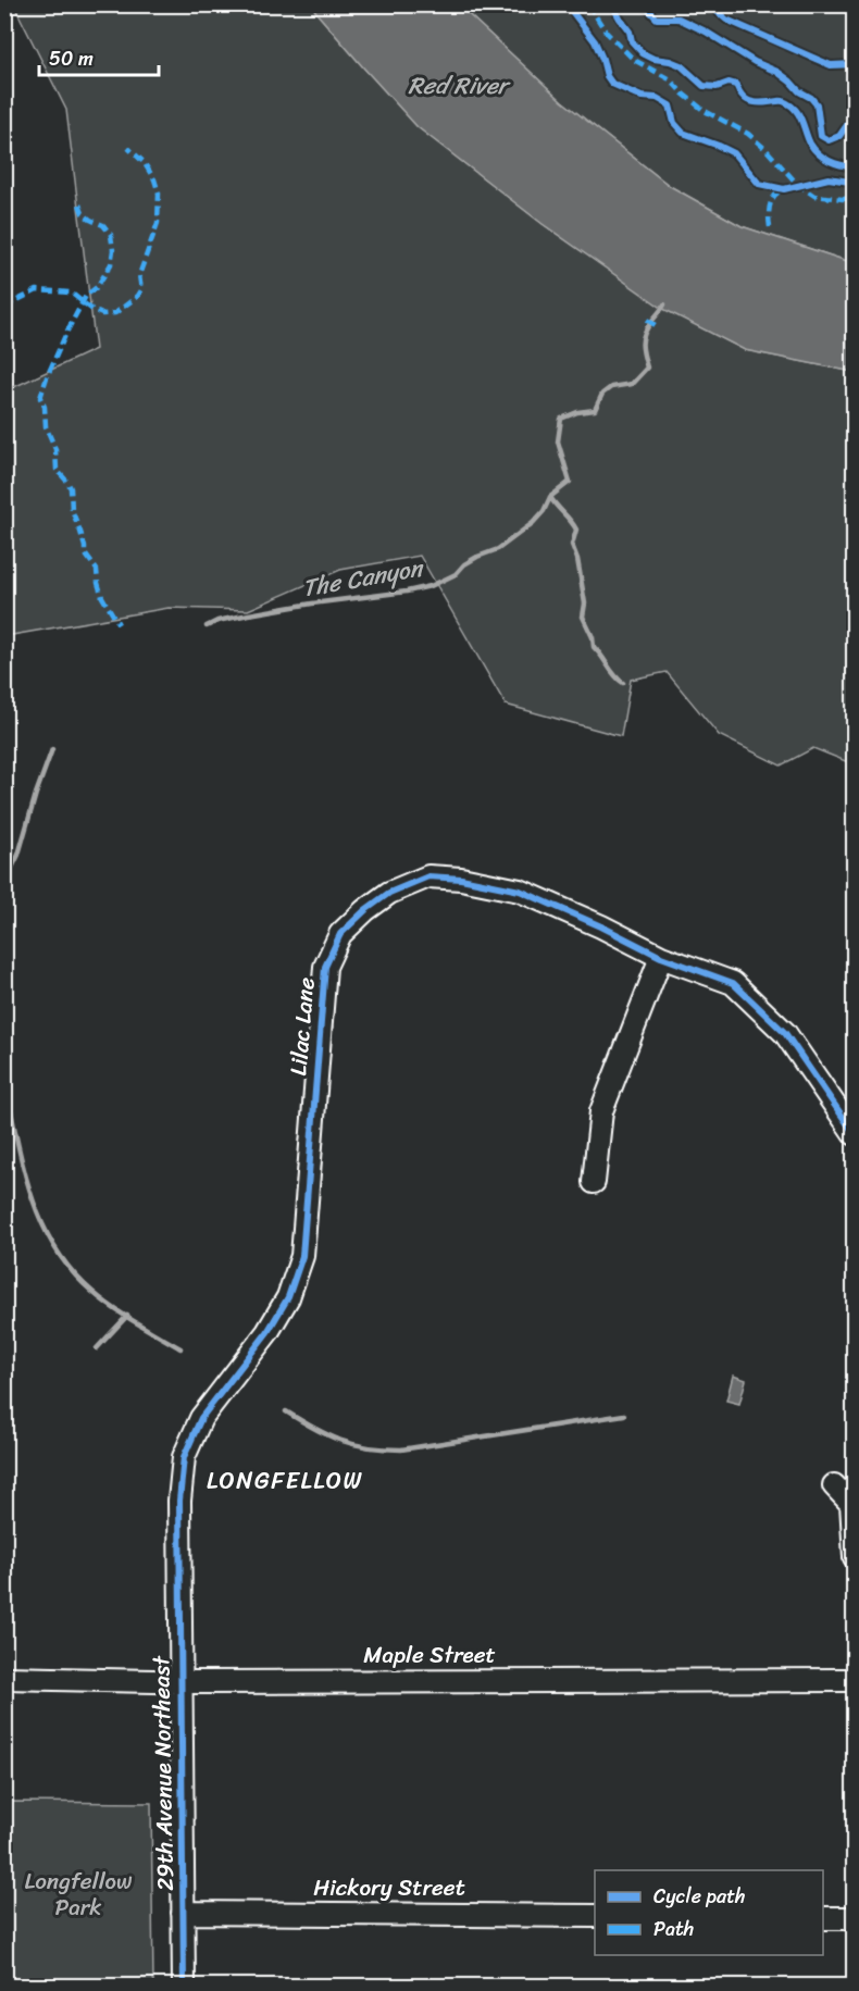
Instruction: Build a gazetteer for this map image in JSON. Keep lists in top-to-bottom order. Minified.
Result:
{"streets":{"street":["Lilac Lane","Maple Street","29th Avenue Northeast","Hickory Street"]},"crossings":[["Lilac Lane","29th Avenue Northeast"],["Maple Street","29th Avenue Northeast"],["29th Avenue Northeast","Hickory Street"]],"districts":["LONGFELLOW"],"water":["Red River","The Canyon"],"parks":["Longfellow Park"],"legend":["Cycle path","Path"],"scale_bar":"50 m"}
